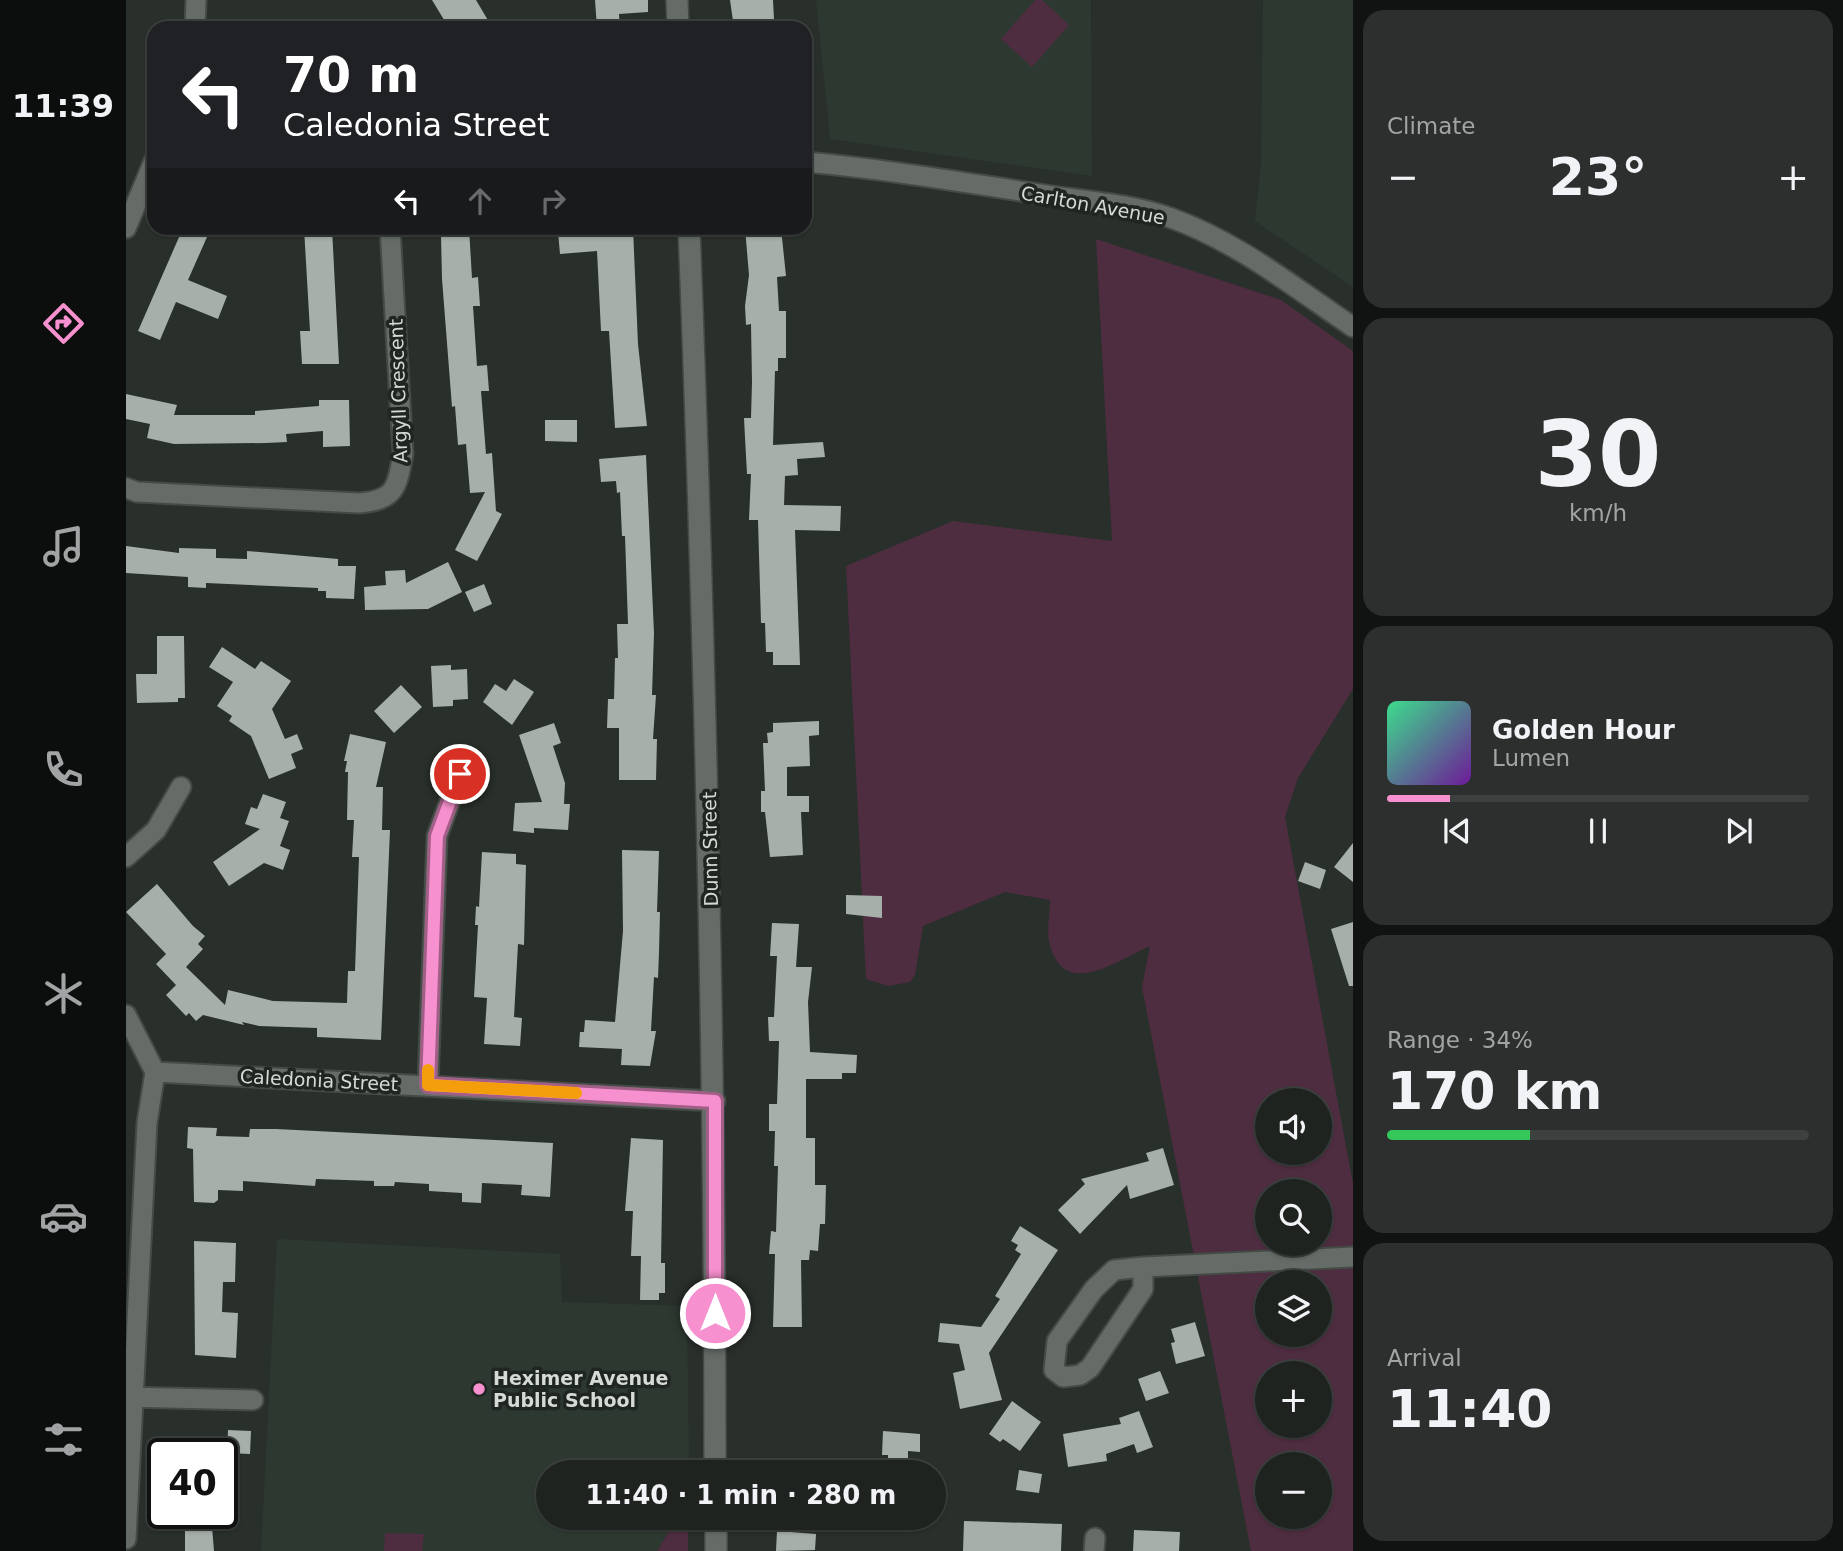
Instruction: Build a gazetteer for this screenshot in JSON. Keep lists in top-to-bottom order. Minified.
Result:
{"streets":{"street":["Carlton Avenue","Argyll Crescent","Dunn Street","Caledonia Street"]},"crossings":[["Dunn Street","Caledonia Street"]],"places":["Heximer Avenue Public School"],"page":{"tabs":"11:39","tile":["Climate",["30","km/h"],["Range · 34%","170 km"],["Arrival","11:40"]],"turn":["70 m","Caledonia Street"],"heat":["−","23°","+"],"song":["Golden Hour","Lumen"],"map_buttons":["+","−"],"limit":"40","trip":"11:40 · 1 min · 280 m"}}
